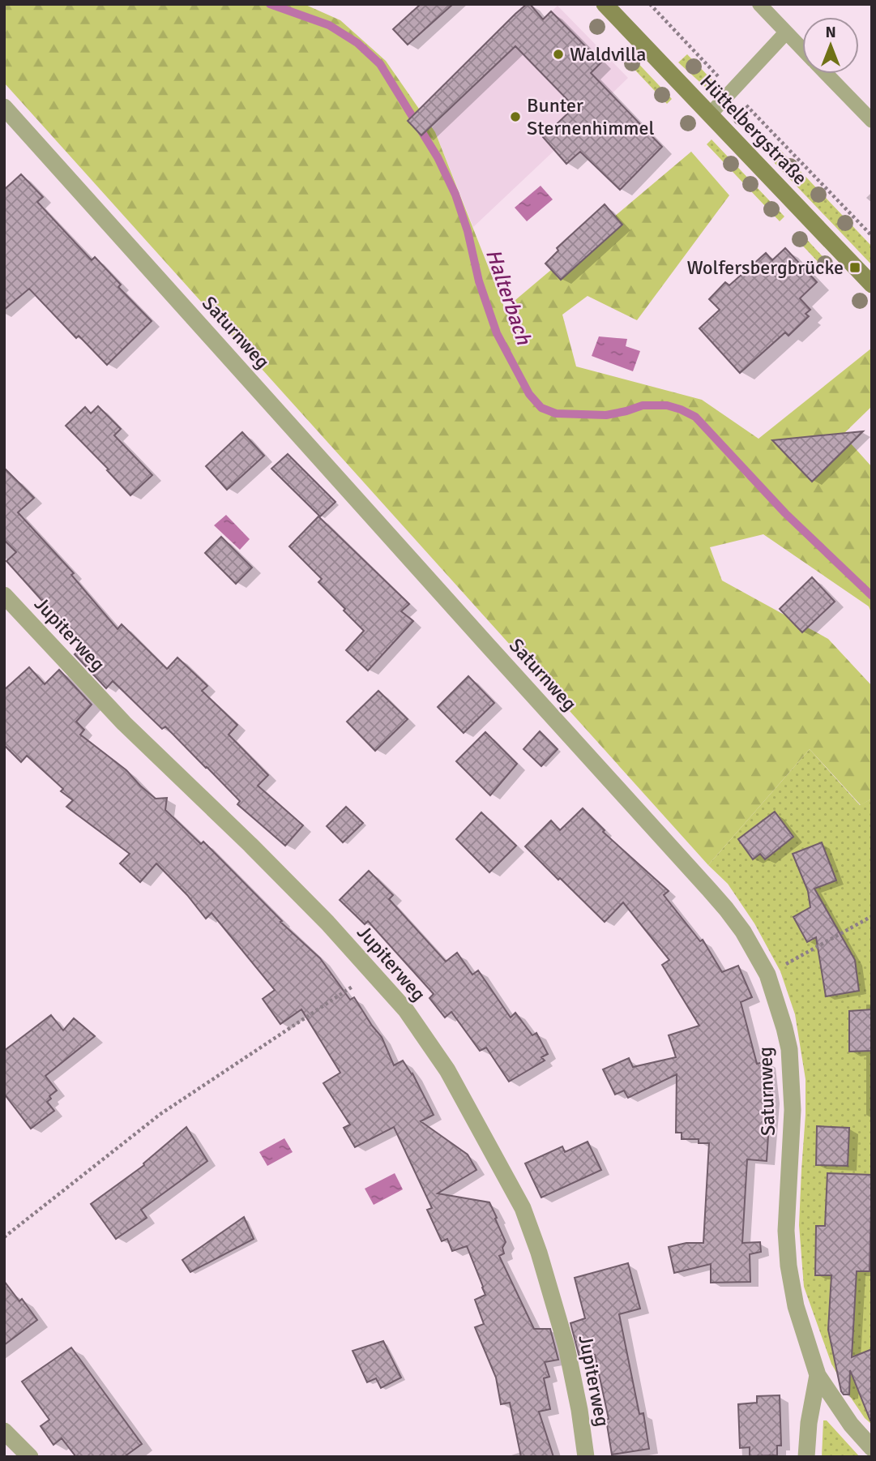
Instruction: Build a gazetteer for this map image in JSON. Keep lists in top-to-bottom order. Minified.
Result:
{"streets":{"main road":["Hüttelbergstraße"],"street":["Saturnweg","Jupiterweg"]},"water":["Halterbach"],"places":{"other":["Waldvilla","Bunter Sternenhimmel"],"transit":["Wolfersbergbrücke"]},"north":"top"}
